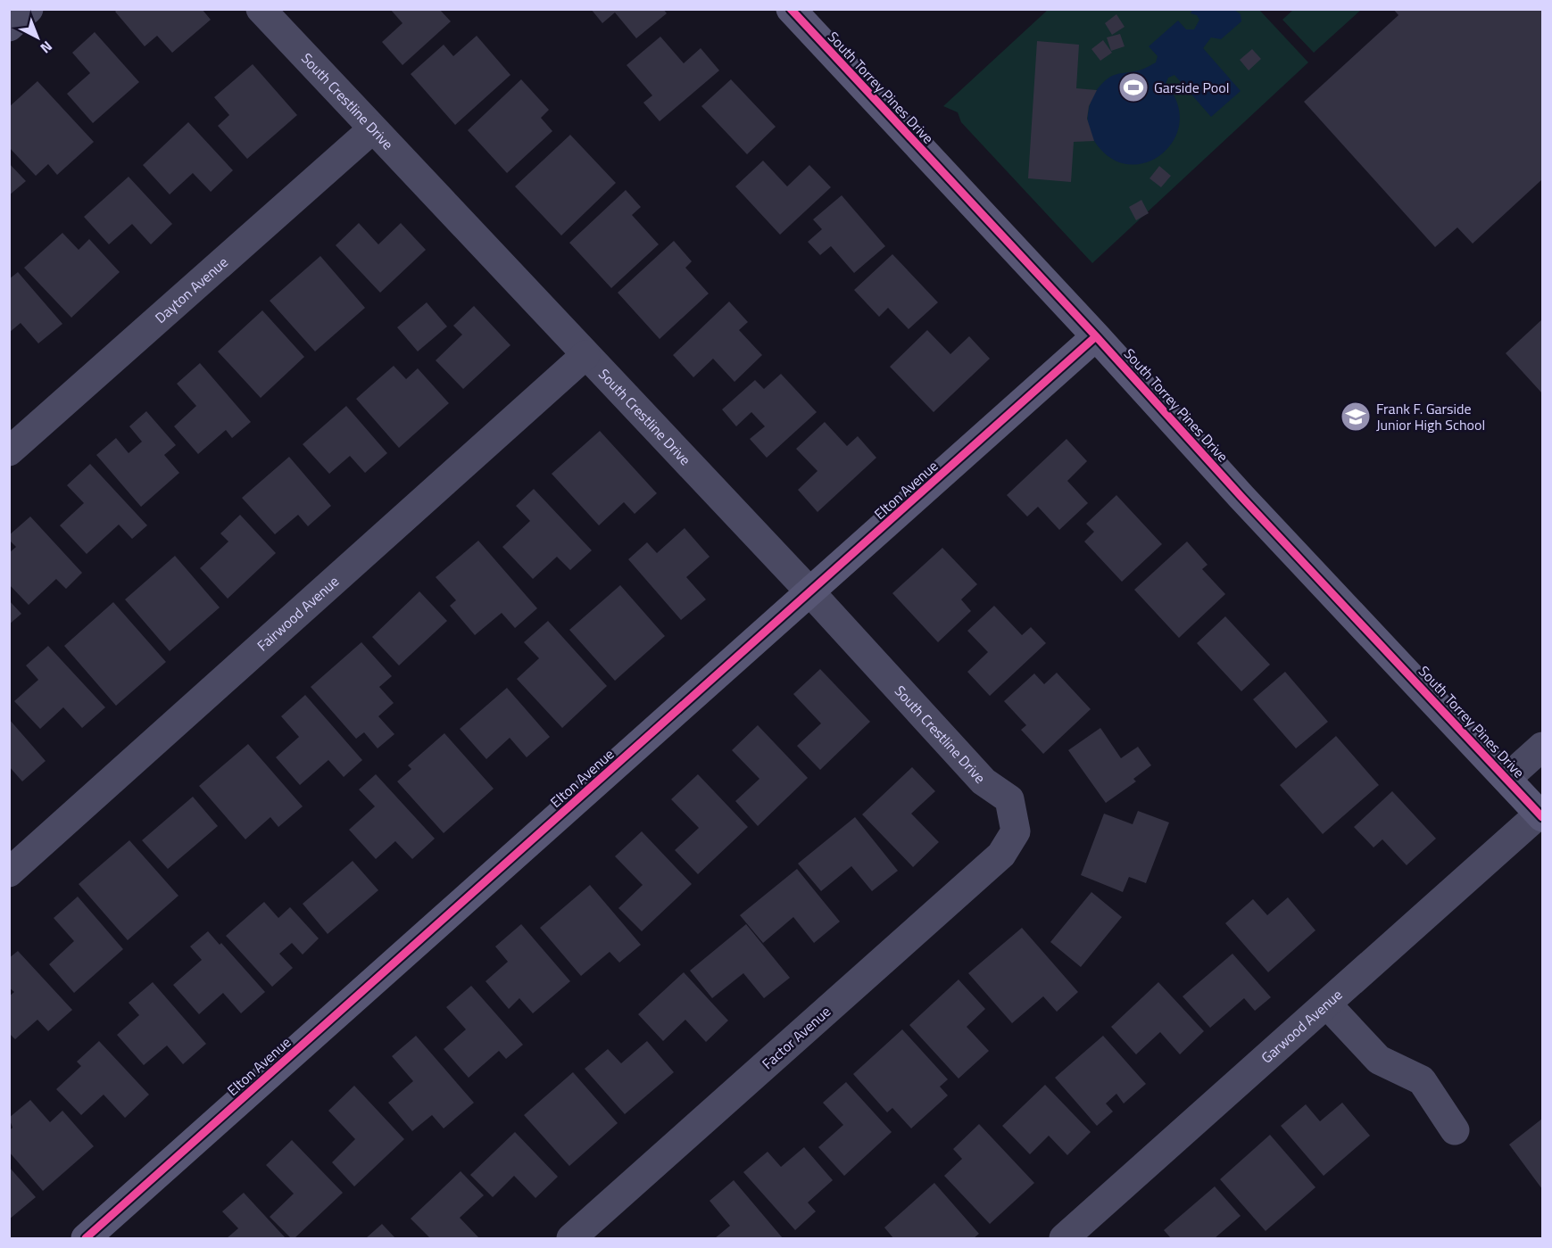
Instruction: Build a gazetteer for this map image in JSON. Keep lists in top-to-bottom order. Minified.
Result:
{"streets":{"street":["South Torrey Pines Drive","South Crestline Drive","Dayton Avenue","Elton Avenue","Fairwood Avenue","Garwood Avenue","Factor Avenue"]},"crossings":[["South Torrey Pines Drive","Elton Avenue"],["South Torrey Pines Drive","Garwood Avenue"],["South Crestline Drive","Dayton Avenue"],["South Crestline Drive","Elton Avenue"],["South Crestline Drive","Fairwood Avenue"],["South Crestline Drive","Factor Avenue"]],"places":{"sports":["Garside Pool"],"school or university":["Frank F. Garside Junior High School"]},"north":"bottom right"}
